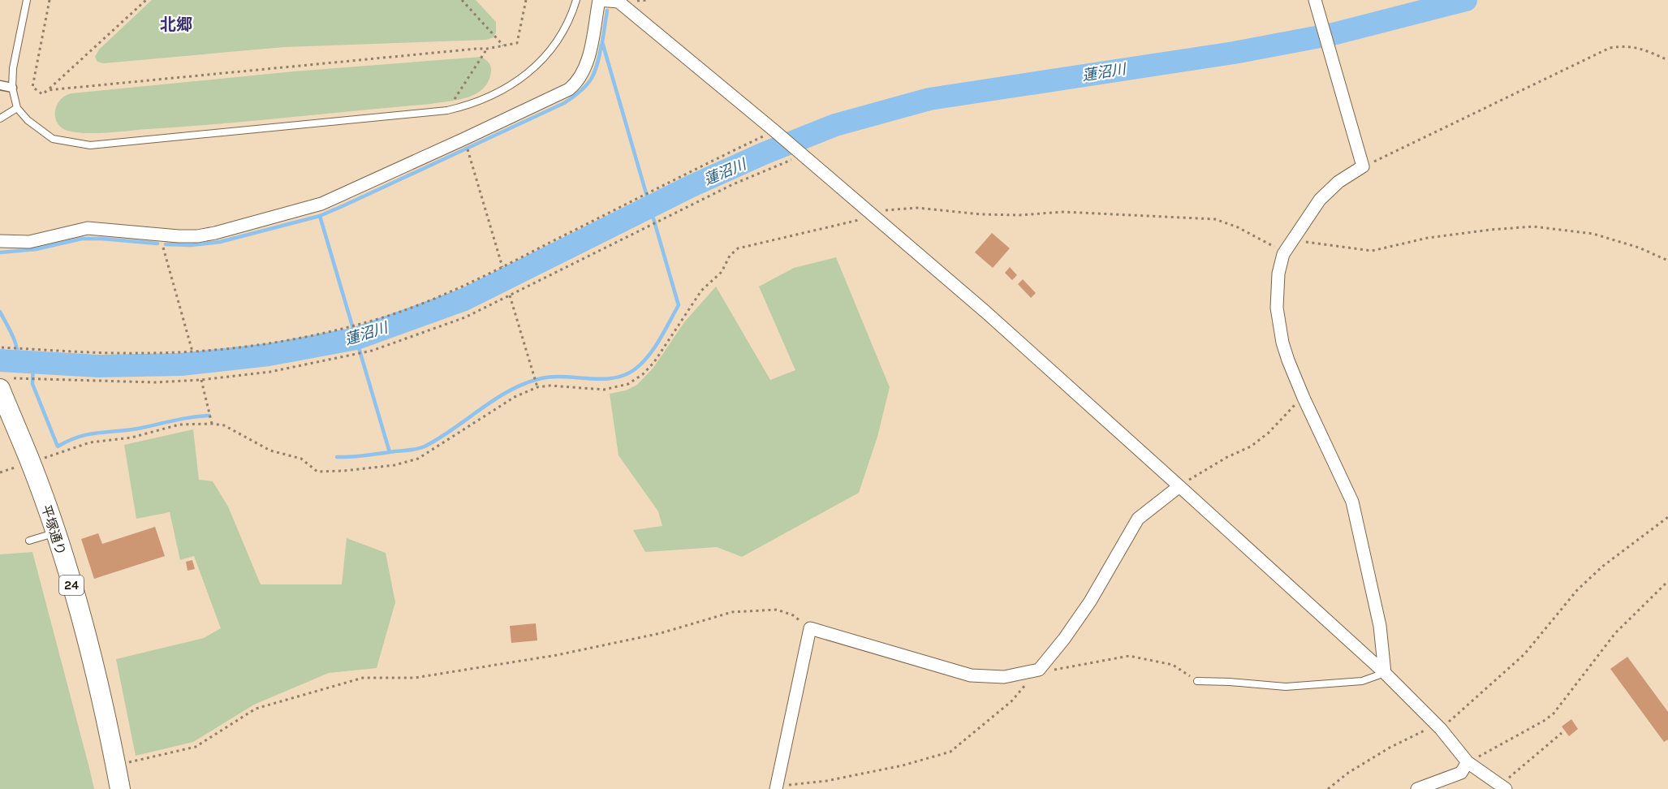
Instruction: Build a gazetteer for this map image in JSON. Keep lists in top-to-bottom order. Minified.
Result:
{"streets":{"main road":["平塚通り","24"]},"districts":["北郷"],"water":["蓮沼川"]}
